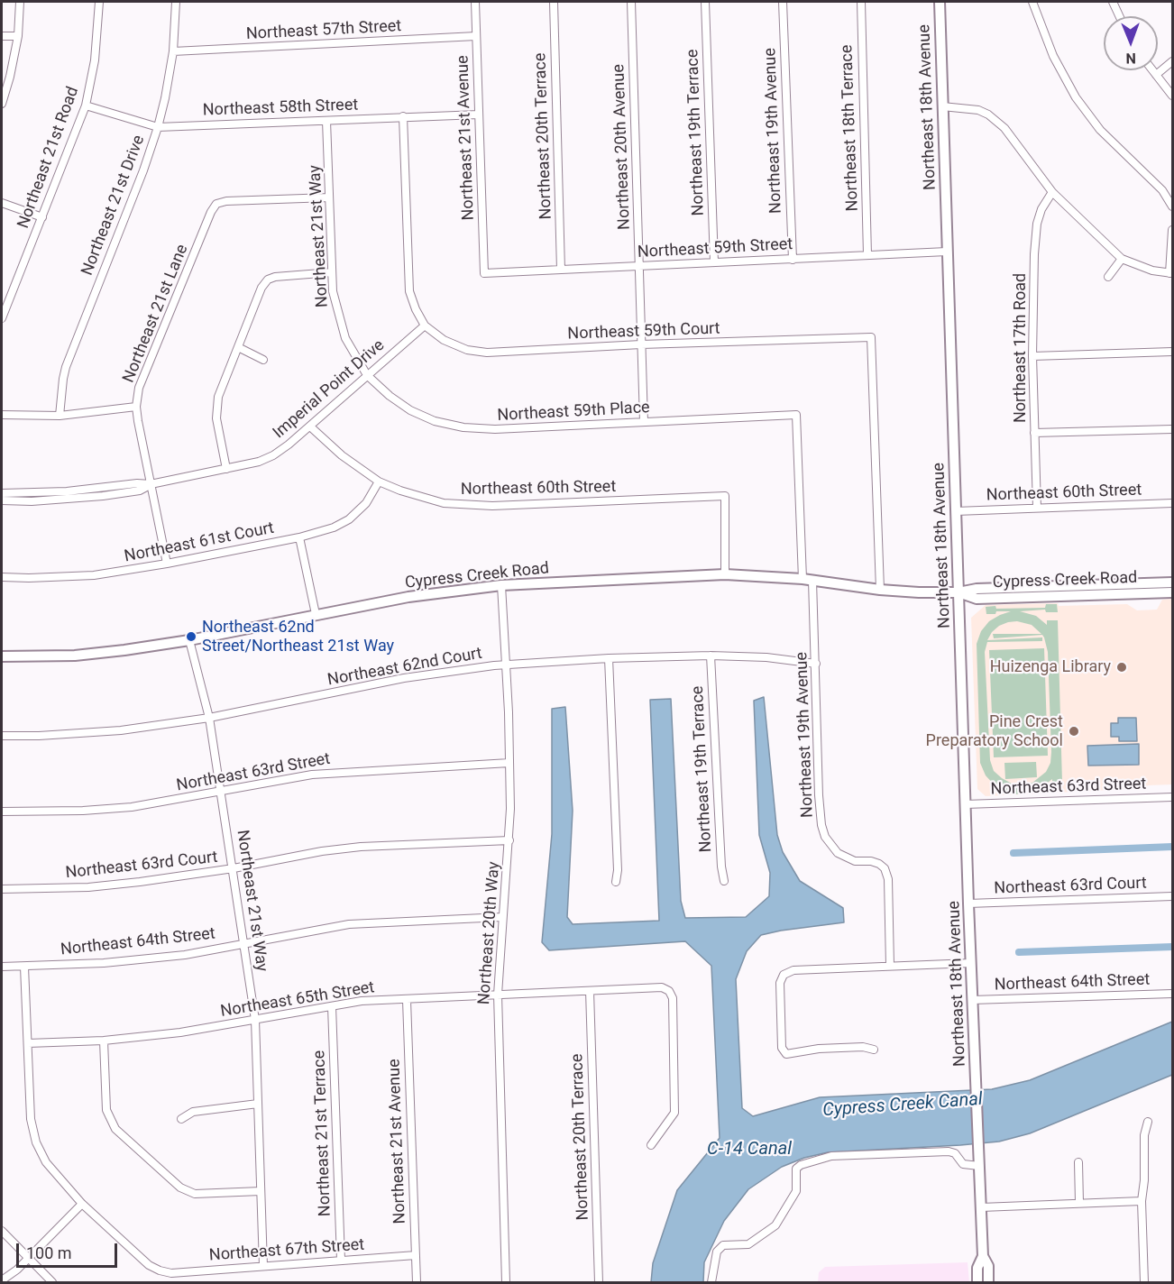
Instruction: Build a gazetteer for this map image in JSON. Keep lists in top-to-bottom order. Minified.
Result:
{"streets":{"street":["Northeast 57th Street","Northeast 18th Avenue","Northeast 58th Street","Northeast 18th Terrace","Northeast 19th Avenue","Northeast 19th Terrace","Northeast 20th Terrace","Northeast 21st Avenue","Northeast 20th Avenue","Northeast 21st Road","Northeast 21st Drive","Northeast 21st Way","Northeast 59th Street","Northeast 21st Lane","Northeast 59th Court","Northeast 17th Road","Imperial Point Drive","Northeast 59th Place","Northeast 60th Street","Northeast 61st Court","Cypress Creek Road","Northeast 62nd Court","Northeast 63rd Street","Northeast 63rd Court","Northeast 20th Way","Northeast 64th Street","Northeast 65th Street","Northeast 21st Terrace","Northeast 67th Street"]},"crossings":[["Northeast 57th Street","Northeast 21st Avenue"],["Northeast 57th Street","Northeast 21st Drive"],["Northeast 18th Avenue","Northeast 59th Street"],["Northeast 18th Avenue","Northeast 60th Street"],["Northeast 18th Avenue","Cypress Creek Road"],["Northeast 18th Avenue","Northeast 63rd Street"],["Northeast 18th Avenue","Northeast 63rd Court"],["Northeast 18th Avenue","Northeast 64th Street"],["Northeast 58th Street","Northeast 21st Avenue"],["Northeast 58th Street","Northeast 21st Road"],["Northeast 58th Street","Northeast 21st Drive"],["Northeast 58th Street","Northeast 21st Way"],["Northeast 18th Terrace","Northeast 59th Street"],["Northeast 19th Avenue","Northeast 59th Street"],["Northeast 19th Avenue","Northeast 59th Place"],["Northeast 19th Avenue","Cypress Creek Road"],["Northeast 19th Avenue","Northeast 62nd Court"],["Northeast 19th Terrace","Northeast 59th Street"],["Northeast 19th Terrace","Northeast 62nd Court"],["Northeast 20th Terrace","Northeast 59th Street"],["Northeast 20th Terrace","Northeast 65th Street"],["Northeast 21st Avenue","Northeast 59th Street"],["Northeast 21st Avenue","Northeast 65th Street"],["Northeast 21st Avenue","Northeast 67th Street"],["Northeast 20th Avenue","Northeast 59th Street"],["Northeast 20th Avenue","Northeast 59th Court"],["Northeast 20th Avenue","Northeast 59th Place"],["Northeast 21st Way","Northeast 21st Lane"],["Northeast 21st Way","Imperial Point Drive"],["Northeast 21st Way","Northeast 59th Place"],["Northeast 21st Way","Cypress Creek Road"],["Northeast 21st Way","Northeast 62nd Court"],["Northeast 21st Way","Northeast 63rd Street"],["Northeast 21st Way","Northeast 63rd Court"],["Northeast 21st Way","Northeast 64th Street"],["Northeast 21st Way","Northeast 65th Street"],["Northeast 21st Way","Northeast 67th Street"],["Northeast 21st Lane","Imperial Point Drive"],["Northeast 21st Lane","Northeast 61st Court"],["Northeast 59th Court","Imperial Point Drive"],["Northeast 59th Court","Cypress Creek Road"],["Northeast 17th Road","Northeast 60th Street"],["Imperial Point Drive","Northeast 59th Place"],["Imperial Point Drive","Northeast 60th Street"],["Northeast 60th Street","Northeast 61st Court"],["Northeast 60th Street","Cypress Creek Road"],["Cypress Creek Road","Northeast 20th Way"],["Northeast 62nd Court","Northeast 20th Way"],["Northeast 63rd Street","Northeast 20th Way"],["Northeast 63rd Court","Northeast 20th Way"],["Northeast 20th Way","Northeast 64th Street"],["Northeast 20th Way","Northeast 65th Street"],["Northeast 65th Street","Northeast 21st Terrace"],["Northeast 21st Terrace","Northeast 67th Street"]],"water":["Cypress Creek Canal","C-14 Canal"],"places":["Northeast 62nd Street/Northeast 21st Way","Huizenga Library","Pine Crest Preparatory School"],"scale_bar":"100 m","north":"bottom"}
